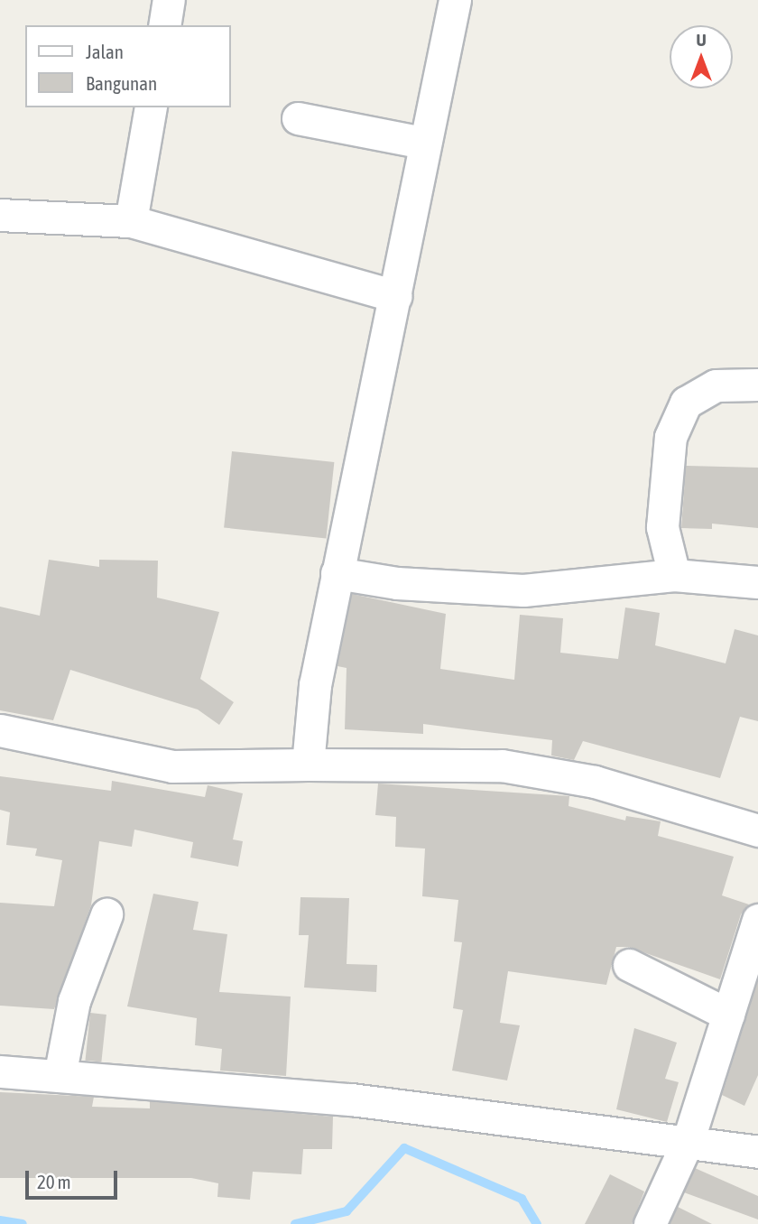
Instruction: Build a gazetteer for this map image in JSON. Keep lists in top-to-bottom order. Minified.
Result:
{"legend":["Jalan","Bangunan"],"scale_bar":"20 m","north":"top"}
